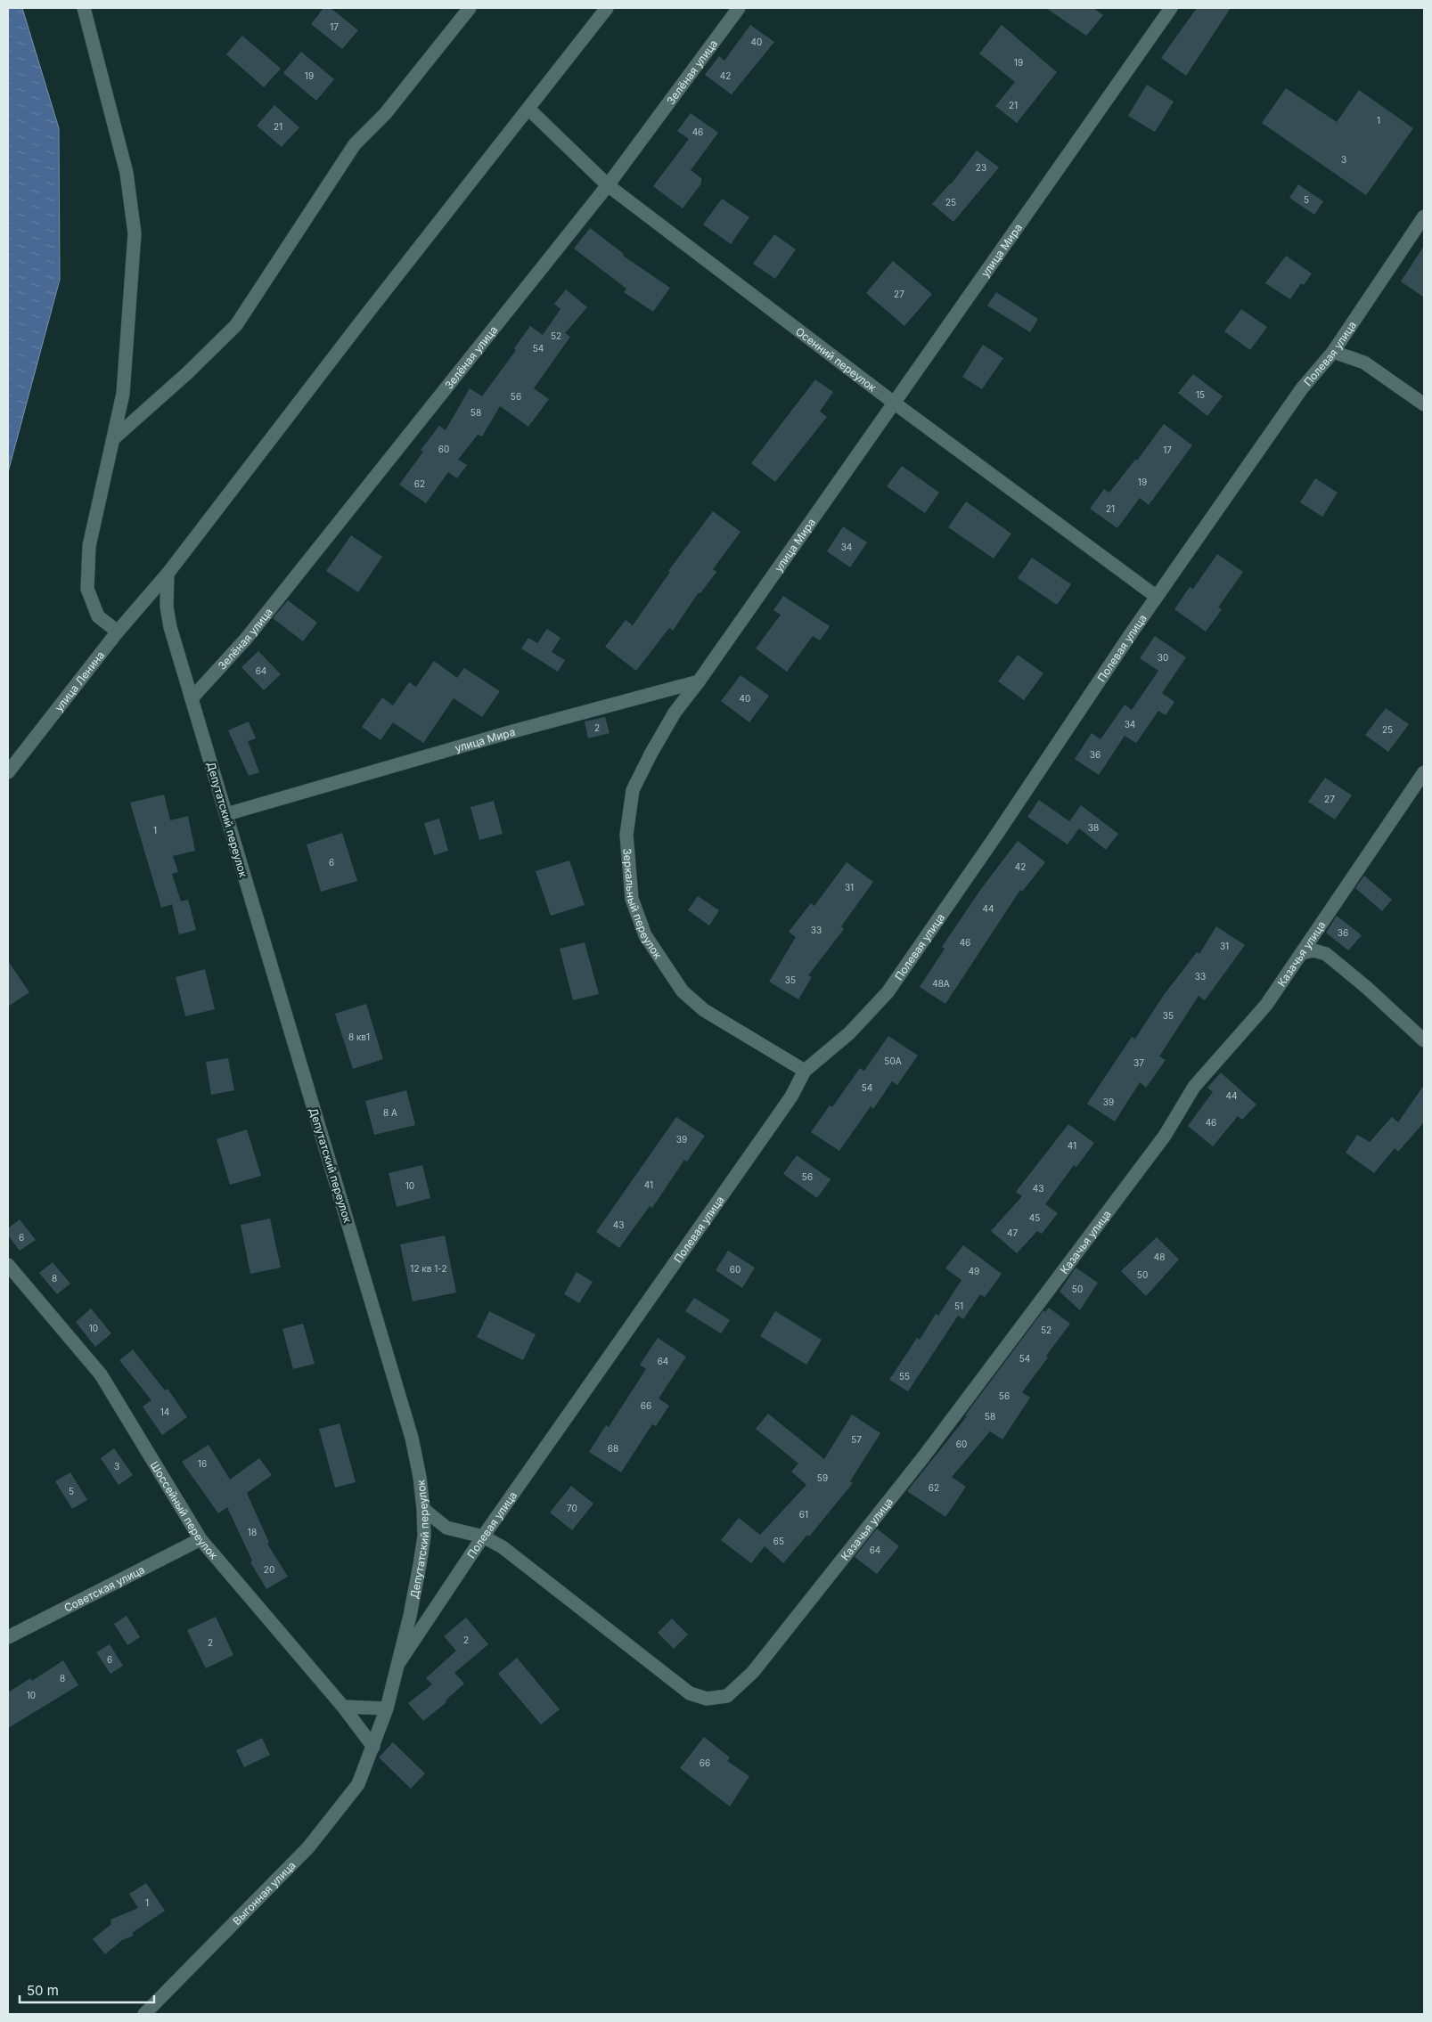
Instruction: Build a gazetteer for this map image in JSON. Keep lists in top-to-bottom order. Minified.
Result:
{"streets":{"street":["Зелёная улица","улица Мира","Полевая улица","Осенний переулок","улица Ленина","Депутатский переулок","Зеркальный переулок","Казачья улица","Шоссейный переулок","Советская улица","Выгонная улица"]},"crossings":[["Зелёная улица","Осенний переулок"],["Зелёная улица","Депутатский переулок"],["улица Мира","Осенний переулок"],["улица Мира","Депутатский переулок"],["улица Мира","Зеркальный переулок"],["Полевая улица","Осенний переулок"],["Полевая улица","Депутатский переулок"],["Полевая улица","Зеркальный переулок"],["Полевая улица","Казачья улица"],["Осенний переулок","улица Ленина"],["улица Ленина","Депутатский переулок"],["Депутатский переулок","Шоссейный переулок"],["Депутатский переулок","Выгонная улица"],["Шоссейный переулок","Советская улица"]],"house_numbers":["17","40","19","19","42","21","1","21","46","3","23","5","25","27","52","54","15","56","58","60","17","19","62","21","34","30","64","40","34","2","25","36","27","38","1","6","42","31","44","33","36","46","31","33","35","48А","35","8 кв1","50А","37","54","44","39","8 А","46","39","41","56","41","10","43","45","43","47","6","48","12 кв 1-2","60","49","50","8","50","51","10","52","54","64","55","56","66","14","58","57","60","68","16","3","59","62","5","70","61","18","65","64","20","2","2","6","8","10","66","1"],"scale_bar":"50 m"}
